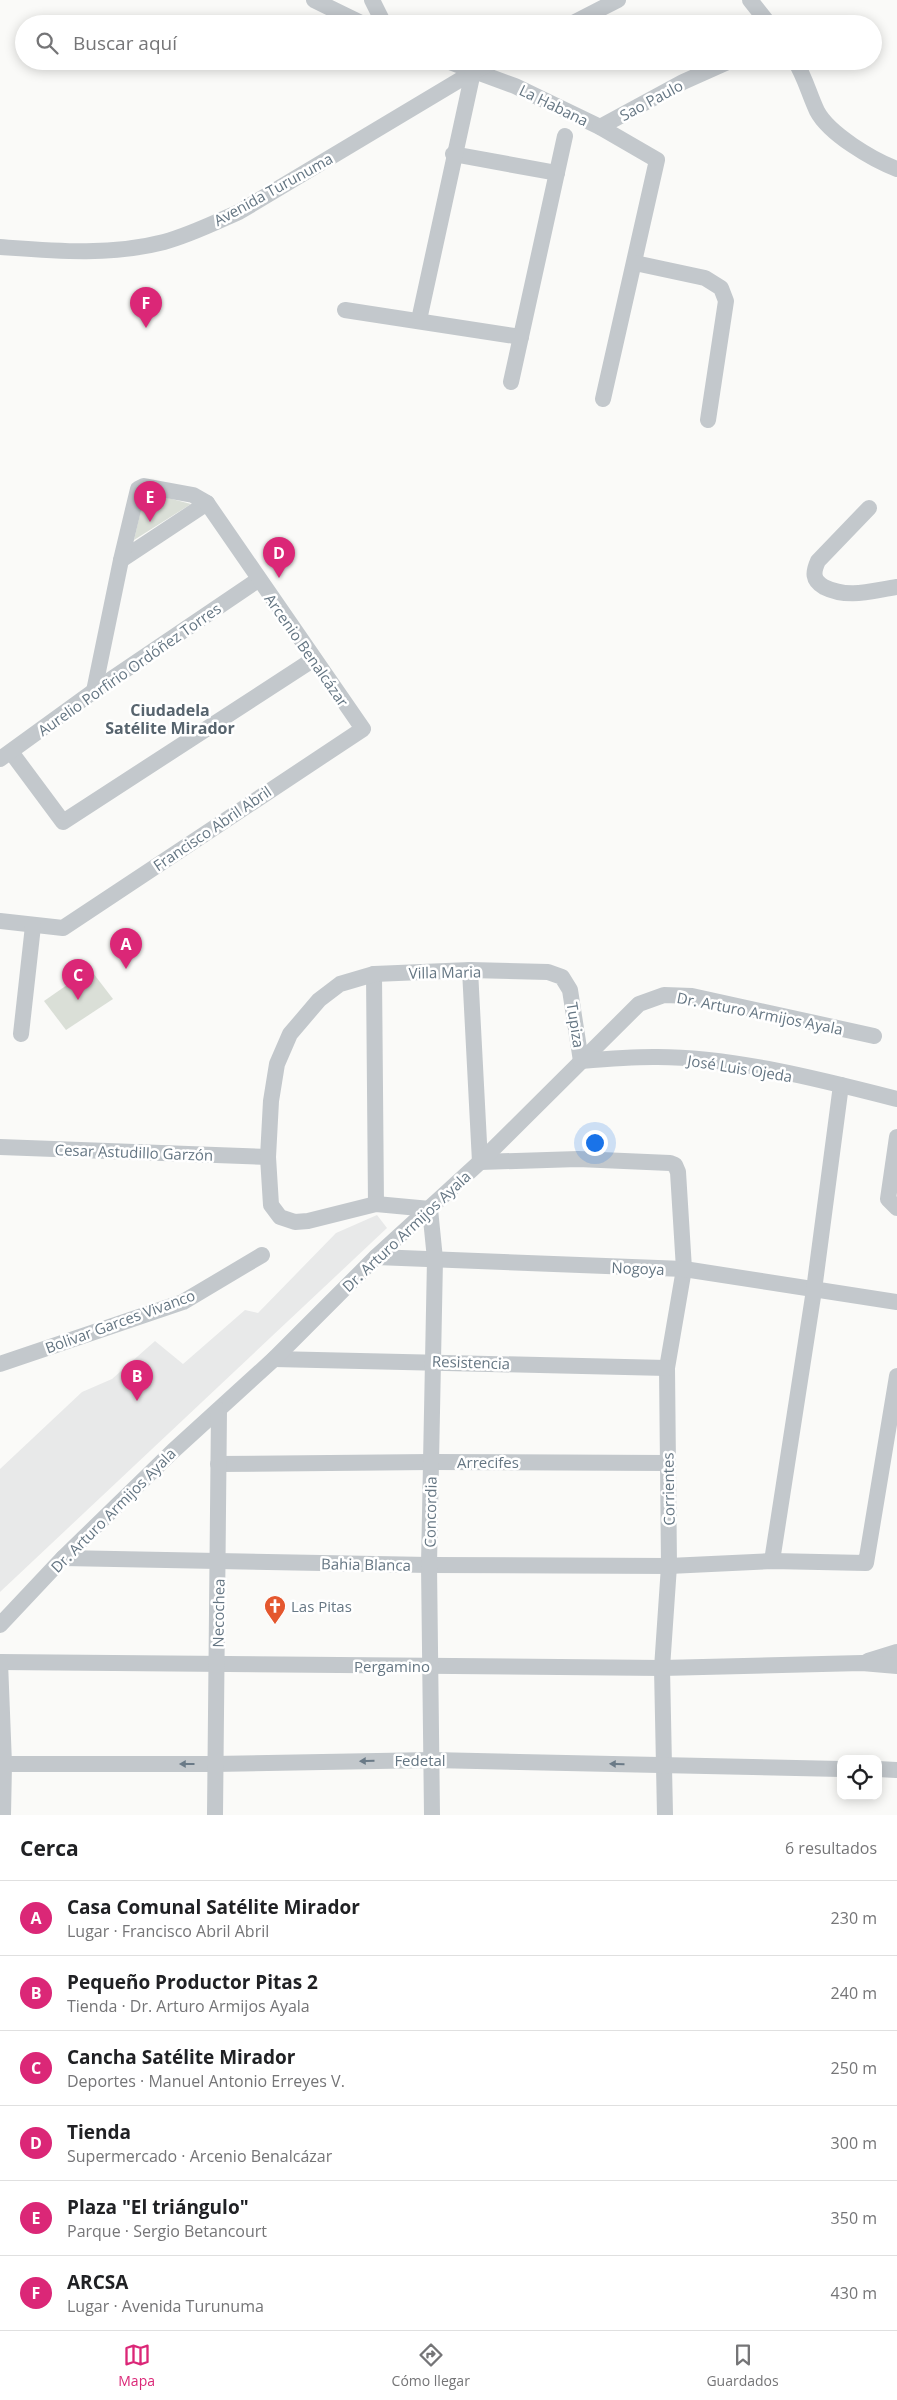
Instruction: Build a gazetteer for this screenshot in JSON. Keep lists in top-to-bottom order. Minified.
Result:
{"streets":{"street":["Sao Paulo","La Habana","Avenida Turunuma","Arcenio Benalcázar","Aurelio Porfirio Ordóñez Torres","Francisco Abril Abril","Villa Maria","Dr. Arturo Armijos Ayala","Tupiza","José Luis Ojeda","Cesar Astudillo Garzón","Nogoya","Bolivar Garces Vivanco","Resistencia","Arrecifes","Corrientes","Concordia","Bahia Blanca","Necochea","Pergamino","Fedetal"]},"crossings":[["Sao Paulo","La Habana"],["La Habana","Avenida Turunuma"],["Arcenio Benalcázar","Aurelio Porfirio Ordóñez Torres"],["Arcenio Benalcázar","Francisco Abril Abril"],["Villa Maria","Tupiza"],["Villa Maria","Cesar Astudillo Garzón"],["Dr. Arturo Armijos Ayala","Tupiza"],["Dr. Arturo Armijos Ayala","José Luis Ojeda"],["Dr. Arturo Armijos Ayala","Nogoya"],["Dr. Arturo Armijos Ayala","Resistencia"],["Dr. Arturo Armijos Ayala","Corrientes"],["Dr. Arturo Armijos Ayala","Concordia"],["Dr. Arturo Armijos Ayala","Bahia Blanca"],["Dr. Arturo Armijos Ayala","Necochea"],["Tupiza","José Luis Ojeda"],["Nogoya","Corrientes"],["Nogoya","Concordia"],["Resistencia","Corrientes"],["Resistencia","Concordia"],["Arrecifes","Corrientes"],["Arrecifes","Concordia"],["Arrecifes","Necochea"],["Corrientes","Bahia Blanca"],["Corrientes","Pergamino"],["Corrientes","Fedetal"],["Concordia","Bahia Blanca"],["Concordia","Pergamino"],["Concordia","Fedetal"],["Bahia Blanca","Necochea"],["Necochea","Pergamino"],["Necochea","Fedetal"]],"one_way":["Fedetal"],"districts":["Ciudadela Satélite Mirador"],"places":{"church":["Las Pitas"]},"page":{"search":"Buscar aquí","pins":["F","E","D","A","C","B"],"heading":["Cerca","6 resultados"],"list":[{"mark":"A","name":"Casa Comunal Satélite Mirador","note":"Lugar · Francisco Abril Abril","value":"230 m"},{"mark":"B","name":"Pequeño Productor Pitas 2","note":"Tienda · Dr. Arturo Armijos Ayala","value":"240 m"},{"mark":"C","name":"Cancha Satélite Mirador","note":"Deportes · Manuel Antonio Erreyes V.","value":"250 m"},{"mark":"D","name":"Tienda","note":"Supermercado · Arcenio Benalcázar","value":"300 m"},{"mark":"E","name":"Plaza \"El triángulo\"","note":"Parque · Sergio Betancourt","value":"350 m"},{"mark":"F","name":"ARCSA","note":"Lugar · Avenida Turunuma","value":"430 m"}],"nav":["Mapa","Cómo llegar","Guardados"]}}
